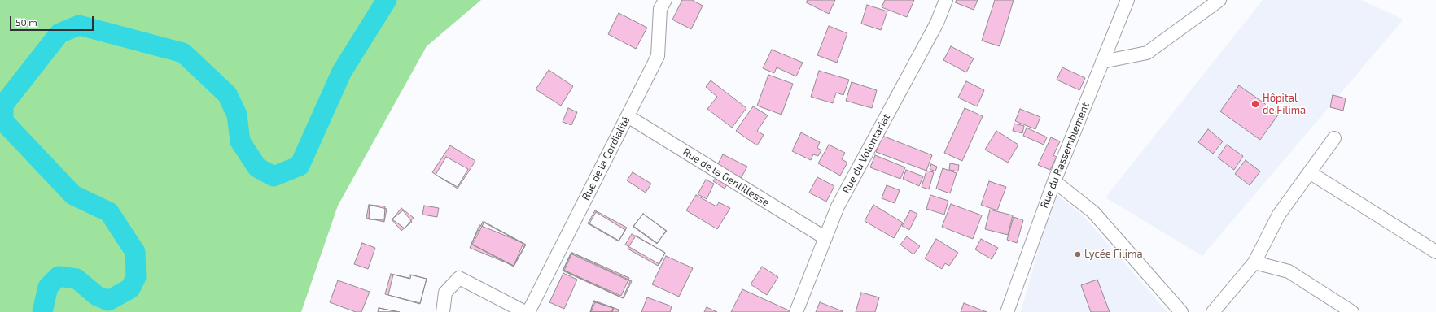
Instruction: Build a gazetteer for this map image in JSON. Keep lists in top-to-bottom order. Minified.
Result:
{"streets":{"street":["Rue du Volontariat","Rue du Rassemblement","Rue de la Cordialité","Rue de la Gentillesse"]},"crossings":[["Rue du Volontariat","Rue de la Gentillesse"],["Rue de la Cordialité","Rue de la Gentillesse"]],"places":["Hôpital de Filima","Lycée Filima"],"scale_bar":"50 m"}
